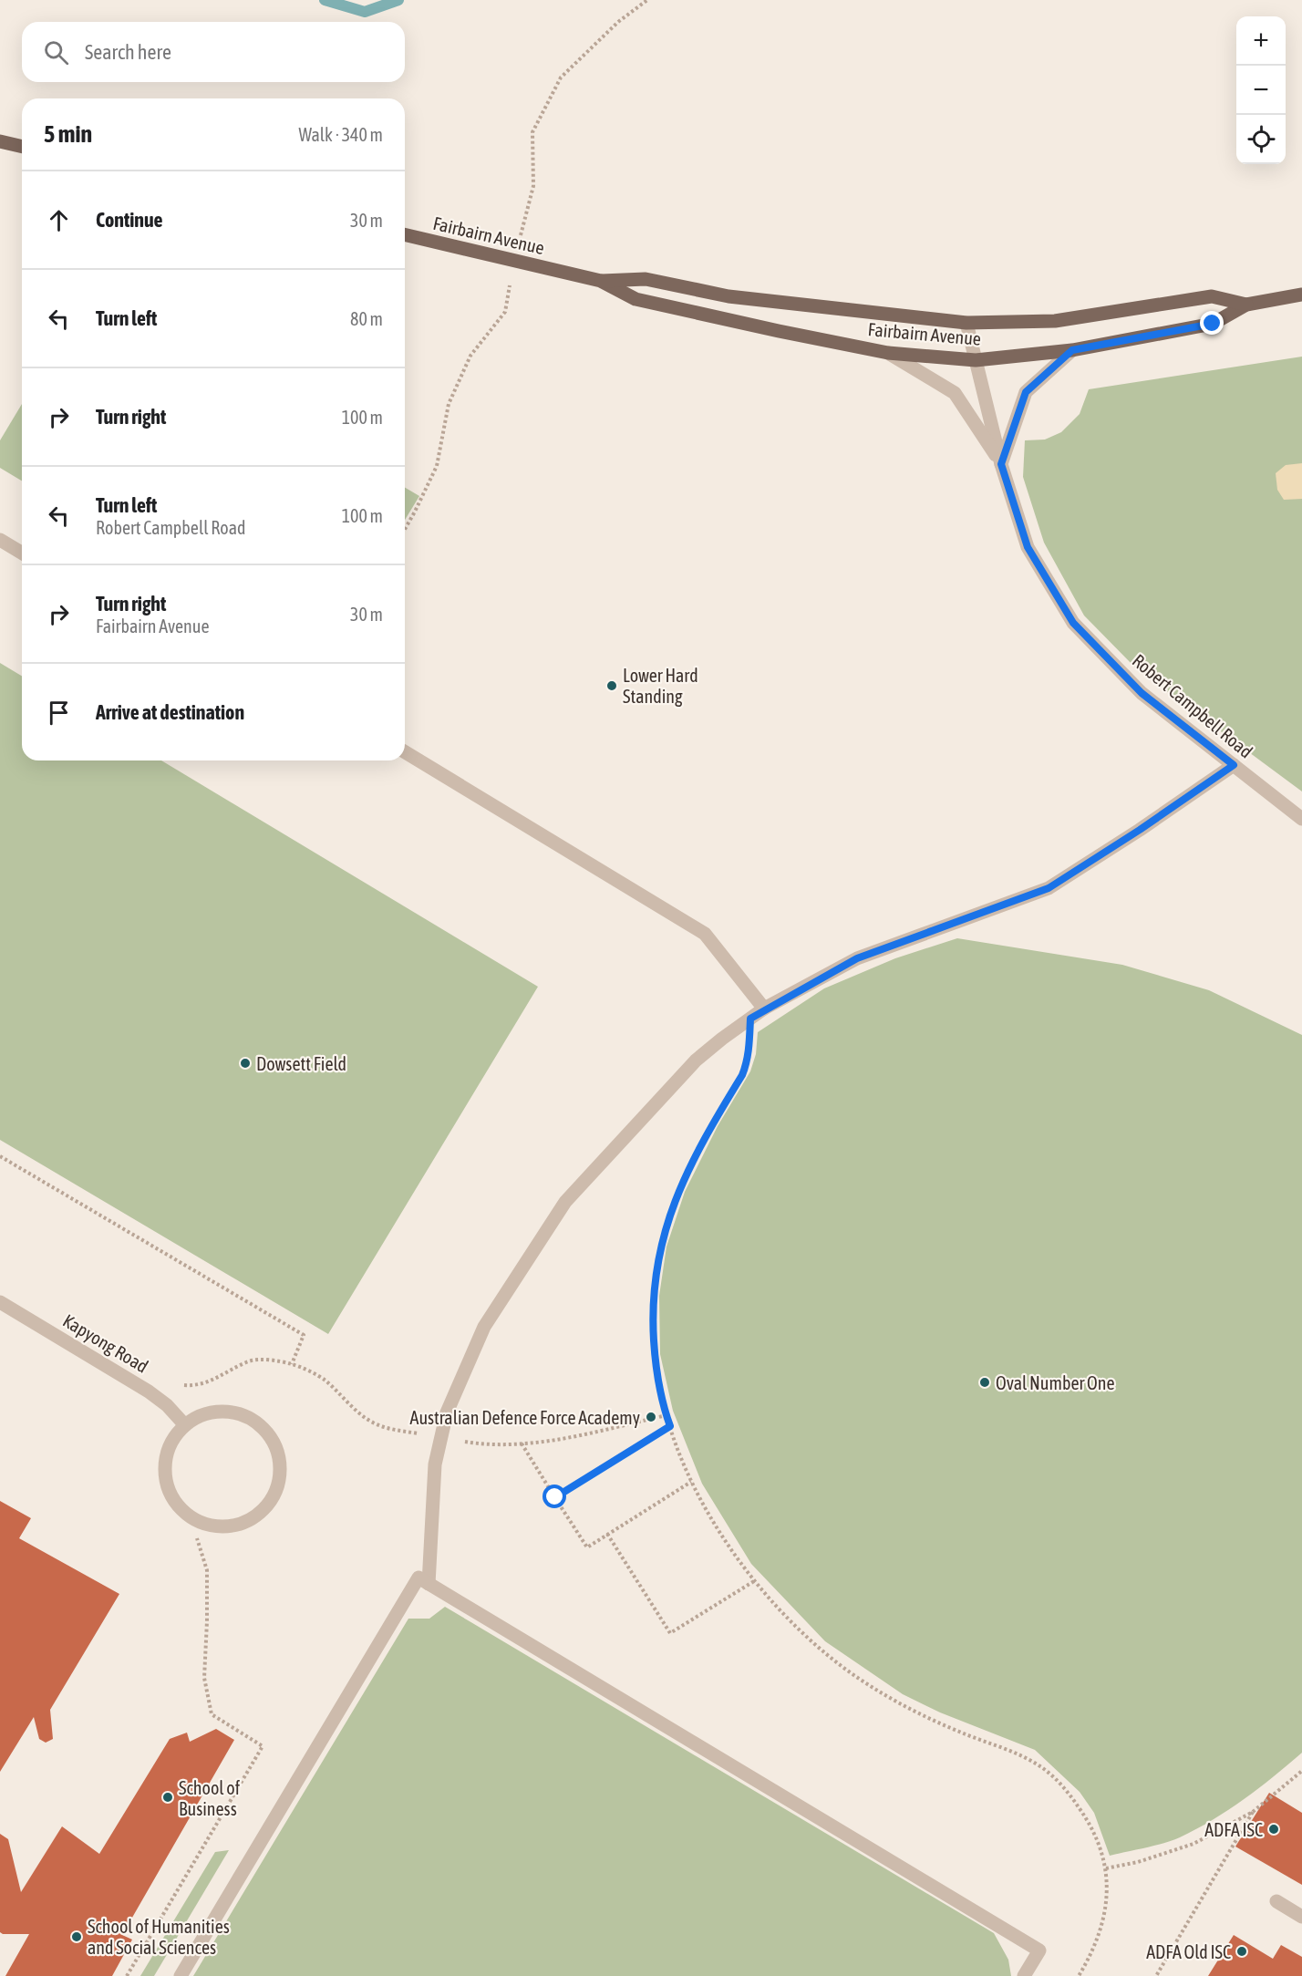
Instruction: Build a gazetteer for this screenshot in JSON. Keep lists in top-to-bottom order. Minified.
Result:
{"streets":{"main road":["Fairbairn Avenue"],"street":["Robert Campbell Road","Kapyong Road"]},"crossings":[["Fairbairn Avenue","Robert Campbell Road"]],"places":["Lower Hard Standing","Dowsett Field","Oval Number One","Australian Defence Force Academy","School of Business","ADFA ISC","School of Humanities and Social Sciences","ADFA Old ISC"],"page":{"map_buttons":["+","−"],"search":"Search here","heading":["5 min","Walk · 340 m"],"list":[["Continue","30 m"],["Turn left","80 m"],["Turn right","100 m"],["Turn left","Robert Campbell Road","100 m"],["Turn right","Fairbairn Avenue","30 m"],"Arrive at destination"]}}
